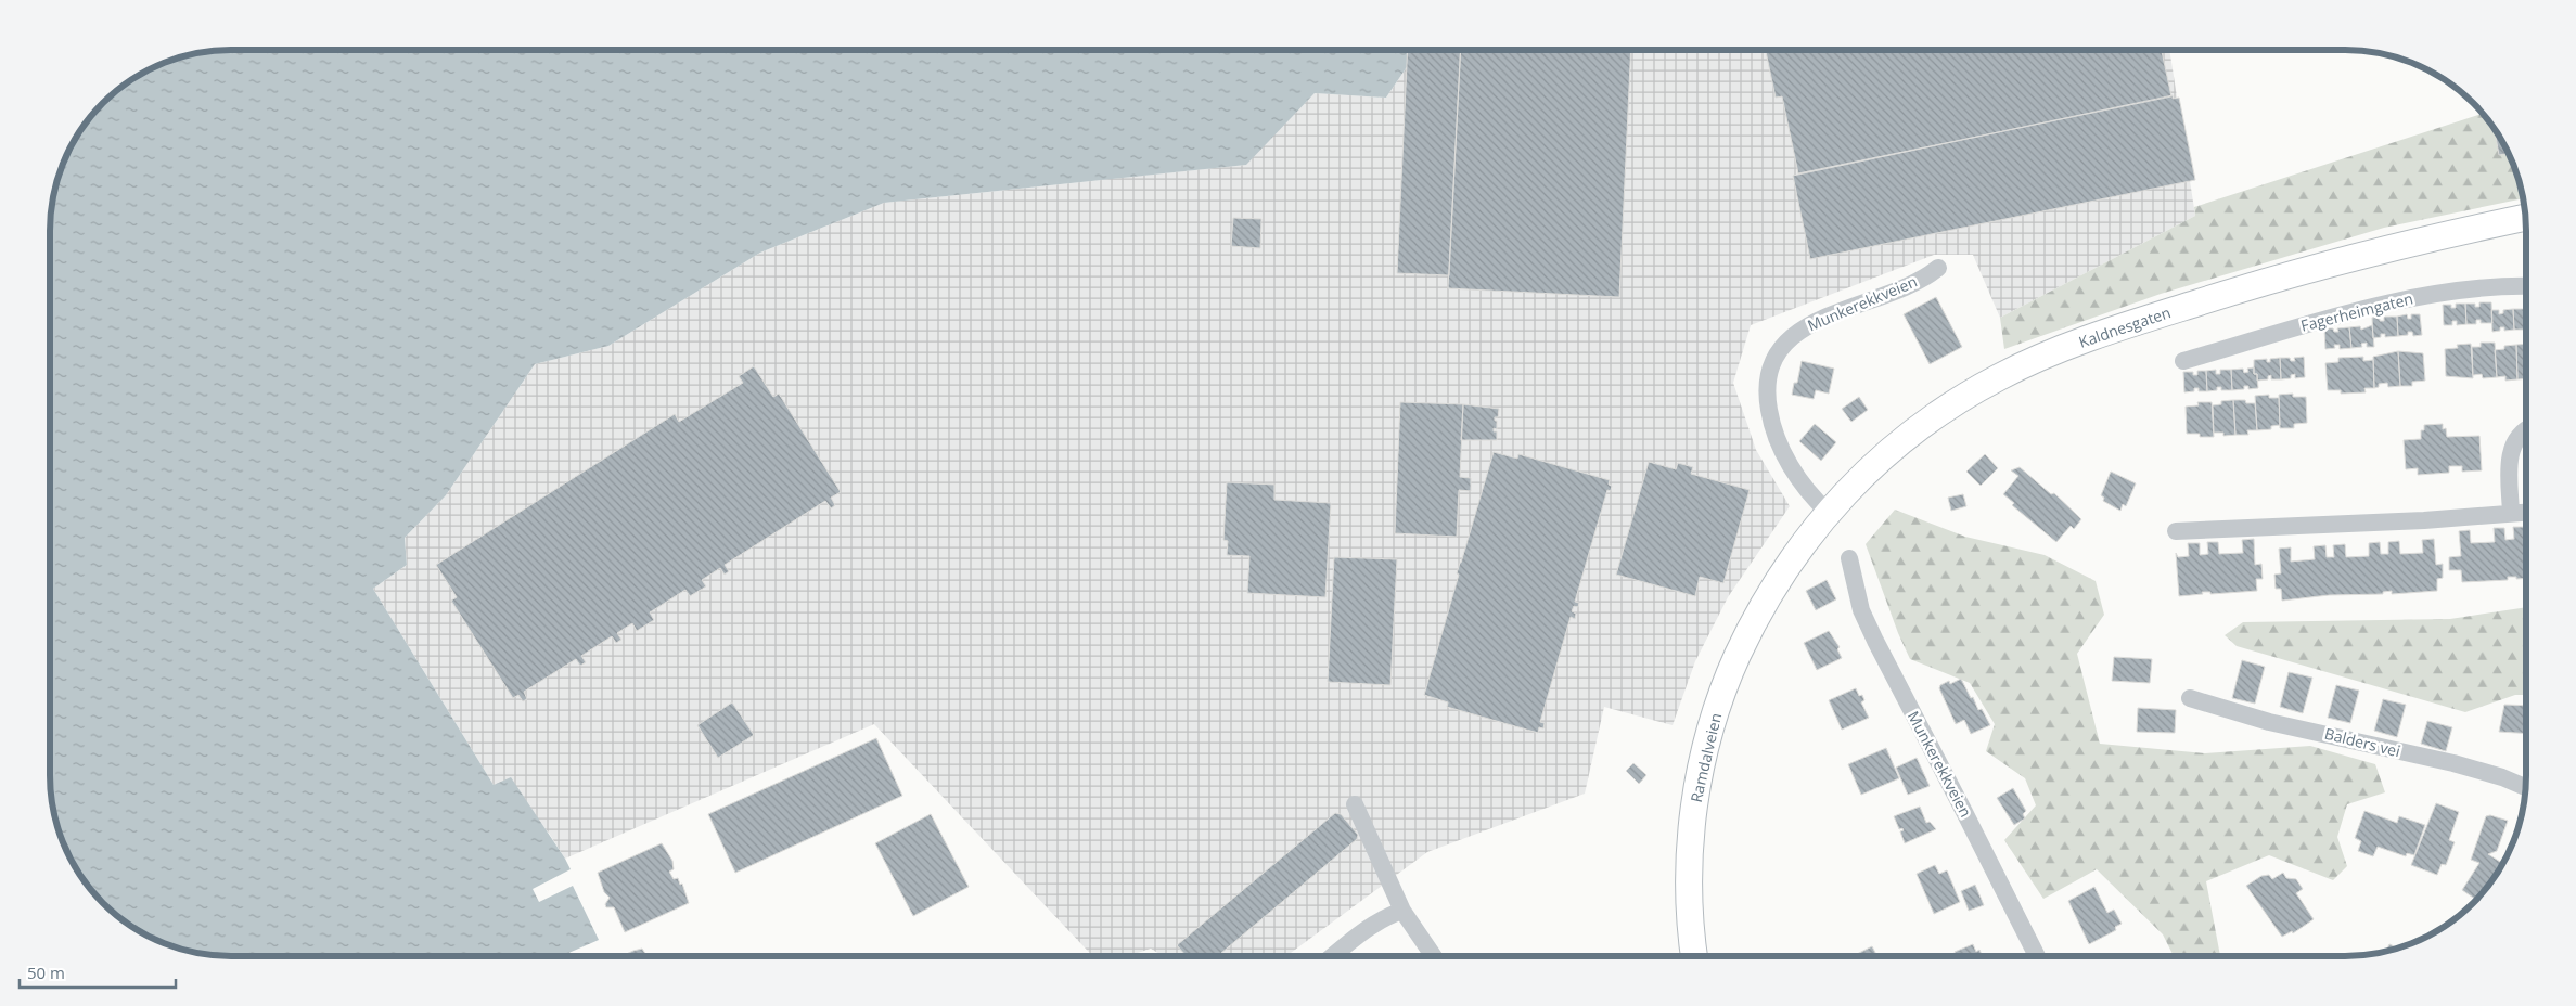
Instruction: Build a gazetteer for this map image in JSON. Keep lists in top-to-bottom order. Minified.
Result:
{"streets":{"main road":["Kaldnesgaten","Ramdalveien"],"street":["Munkerekkveien","Fagerheimgaten","Balders vei"]},"crossings":[["Munkerekkveien","Kaldnesgaten"],["Kaldnesgaten","Ramdalveien"]],"scale_bar":"50 m"}
